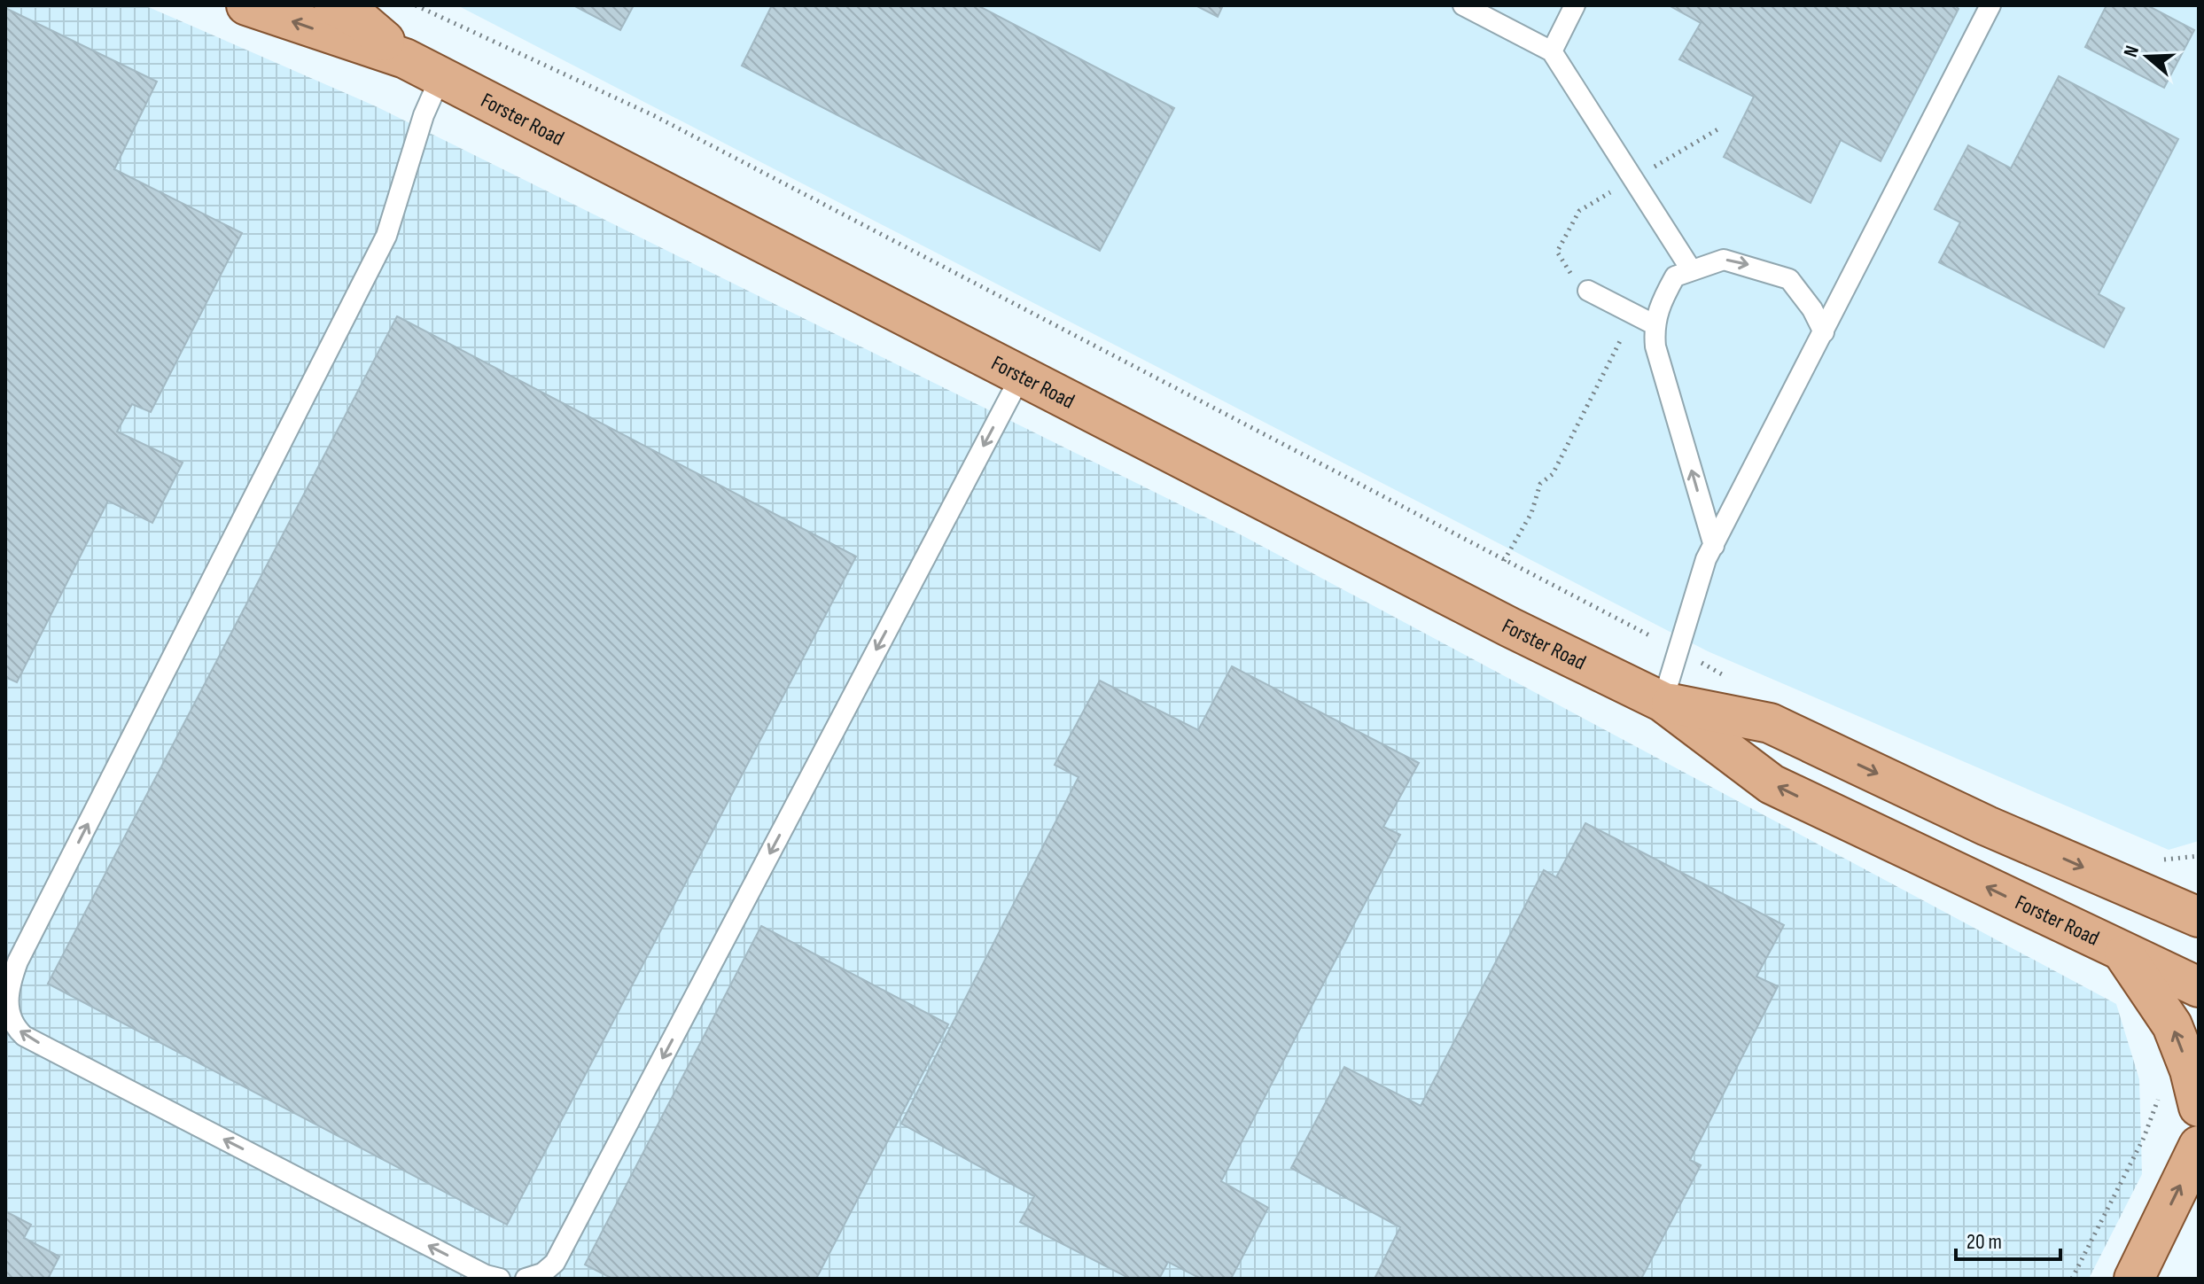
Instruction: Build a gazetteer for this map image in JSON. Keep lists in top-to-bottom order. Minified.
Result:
{"streets":{"main road":["Forster Road"]},"scale_bar":"20 m","north":"left"}
